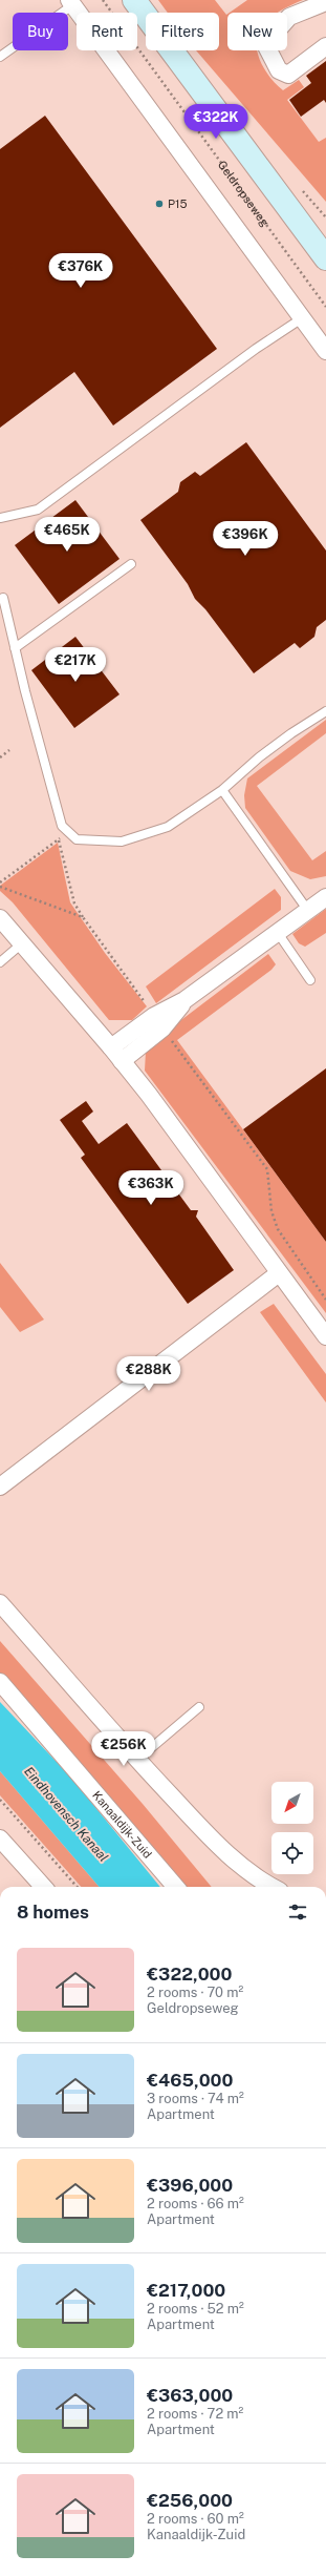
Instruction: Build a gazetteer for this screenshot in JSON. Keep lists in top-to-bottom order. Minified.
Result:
{"streets":{"street":["Kanaaldijk-Zuid"],"path":["Geldropseweg"]},"water":["Eindhovensch Kanaal"],"places":["P15"],"north":"bottom left","page":{"chip":["Buy","Rent","Filters","New"],"price":["€322K","€376K","€465K","€396K","€217K","€363K","€288K","€256K"],"heading":"8 homes","list":[{"name":"€322,000","note":"2 rooms · 70 m² · Geldropseweg"},{"name":"€465,000","note":"3 rooms · 74 m² · Apartment"},{"name":"€396,000","note":"2 rooms · 66 m² · Apartment"},{"name":"€217,000","note":"2 rooms · 52 m² · Apartment"},{"name":"€363,000","note":"2 rooms · 72 m² · Apartment"},{"name":"€256,000","note":"2 rooms · 60 m² · Kanaaldijk-Zuid"}]}}
